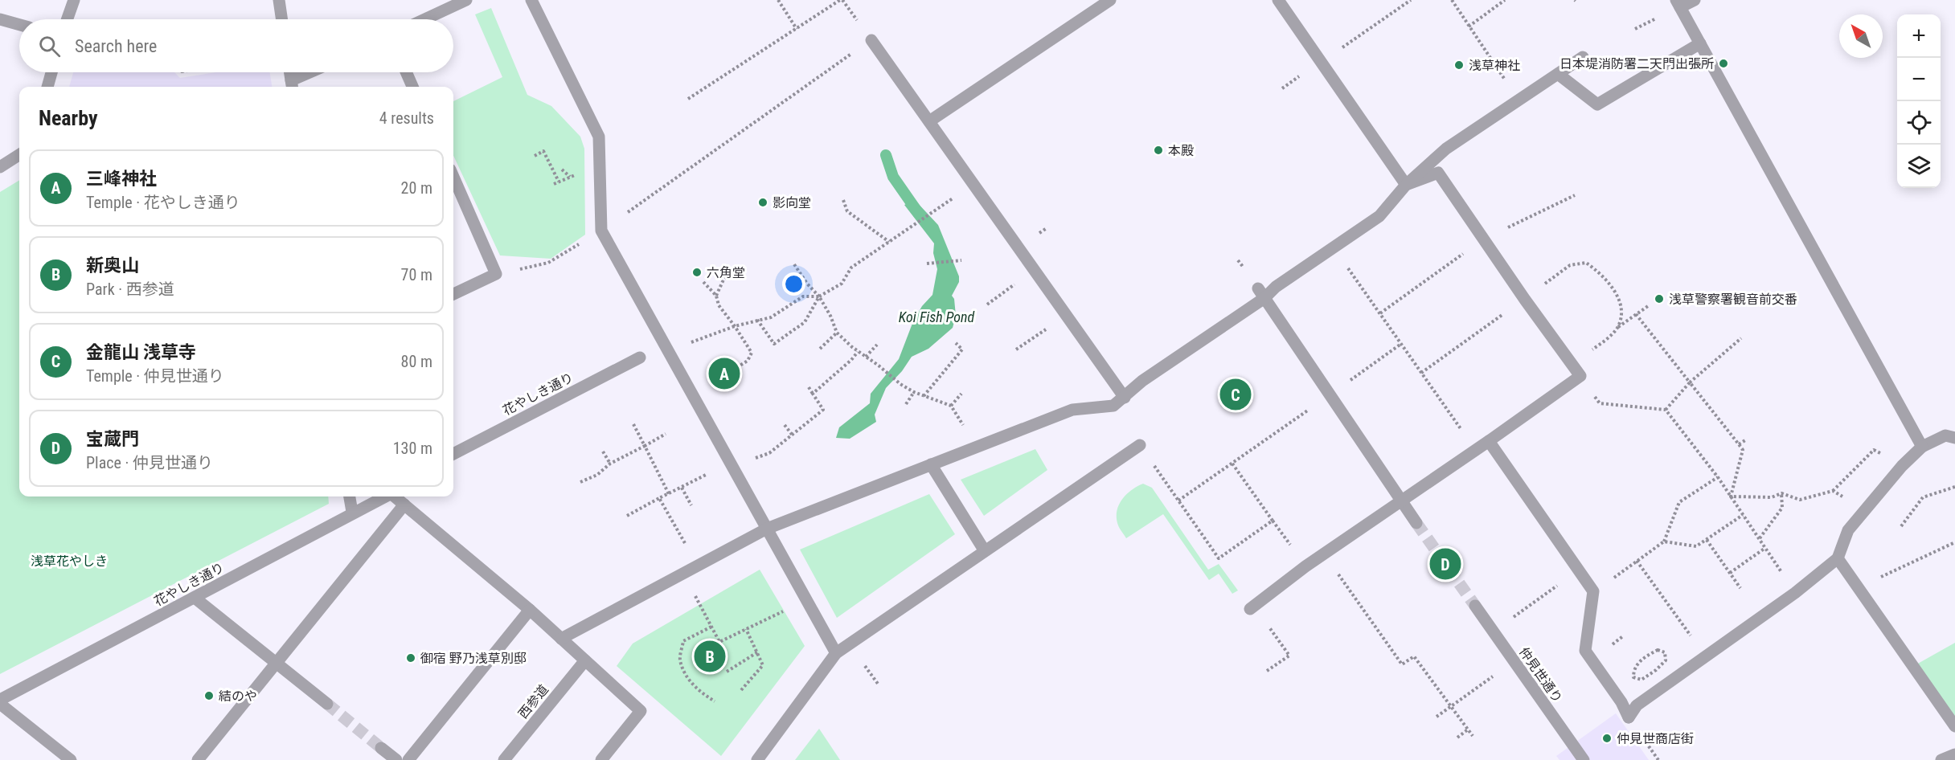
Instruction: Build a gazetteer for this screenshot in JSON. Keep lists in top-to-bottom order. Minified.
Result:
{"streets":{"street":["花やしき通り","仲見世通り","西参道"]},"water":["Koi Fish Pond"],"parks":["浅草花やしき"],"places":["日本堤消防署二天門出張所","浅草神社","本殿","影向堂","六角堂","浅草警察署観音前交番","御宿 野乃浅草別邸","結のや","仲見世商店街"],"north":"top left","page":{"map_buttons":["+","−"],"search":"Search here","heading":["Nearby","4 results"],"list":[{"mark":"A","name":"三峰神社","note":"Temple · 花やしき通り","value":"20 m"},{"mark":"B","name":"新奥山","note":"Park · 西参道","value":"70 m"},{"mark":"C","name":"金龍山 浅草寺","note":"Temple · 仲見世通り","value":"80 m"},{"mark":"D","name":"宝蔵門","note":"Place · 仲見世通り","value":"130 m"}],"pins":["A","C","D","B"]}}
